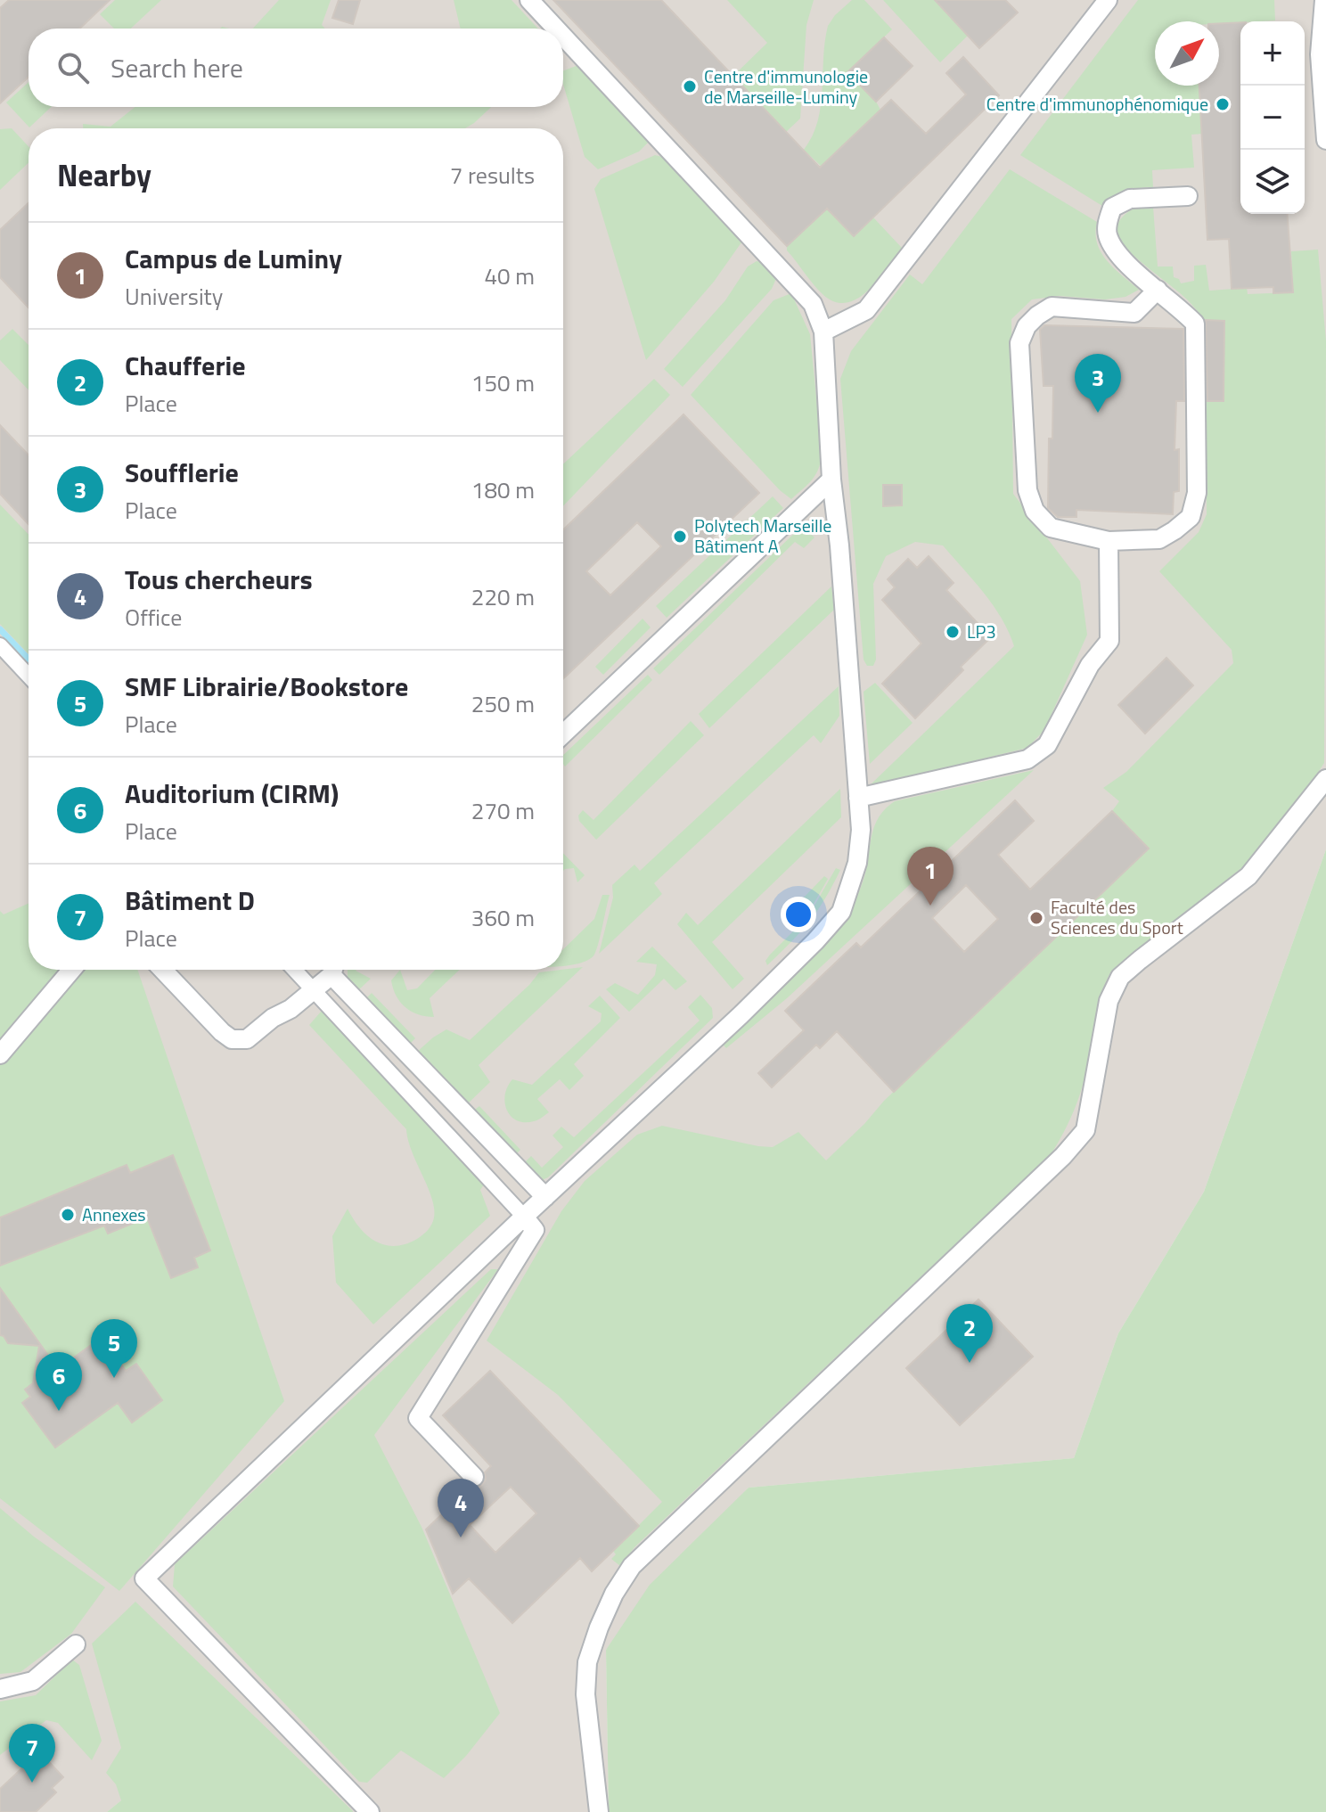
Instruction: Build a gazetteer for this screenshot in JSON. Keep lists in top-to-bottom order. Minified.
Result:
{"places":["Centre d'immunologie de Marseille-Luminy","Centre d'immunophénomique","Polytech Marseille Bâtiment A","LP3","Faculté des Sciences du Sport","Annexes"],"north":"top right","page":{"map_buttons":["+","−"],"search":"Search here","heading":["Nearby","7 results"],"list":[{"mark":"1","name":"Campus de Luminy","note":"University","value":"40 m"},{"mark":"2","name":"Chaufferie","note":"Place","value":"150 m"},{"mark":"3","name":"Soufflerie","note":"Place","value":"180 m"},{"mark":"4","name":"Tous chercheurs","note":"Office","value":"220 m"},{"mark":"5","name":"SMF Librairie/Bookstore","note":"Place","value":"250 m"},{"mark":"6","name":"Auditorium (CIRM)","note":"Place","value":"270 m"},{"mark":"7","name":"Bâtiment D","note":"Place","value":"360 m"}],"pins":["3","1","2","5","6","4","7"]}}
